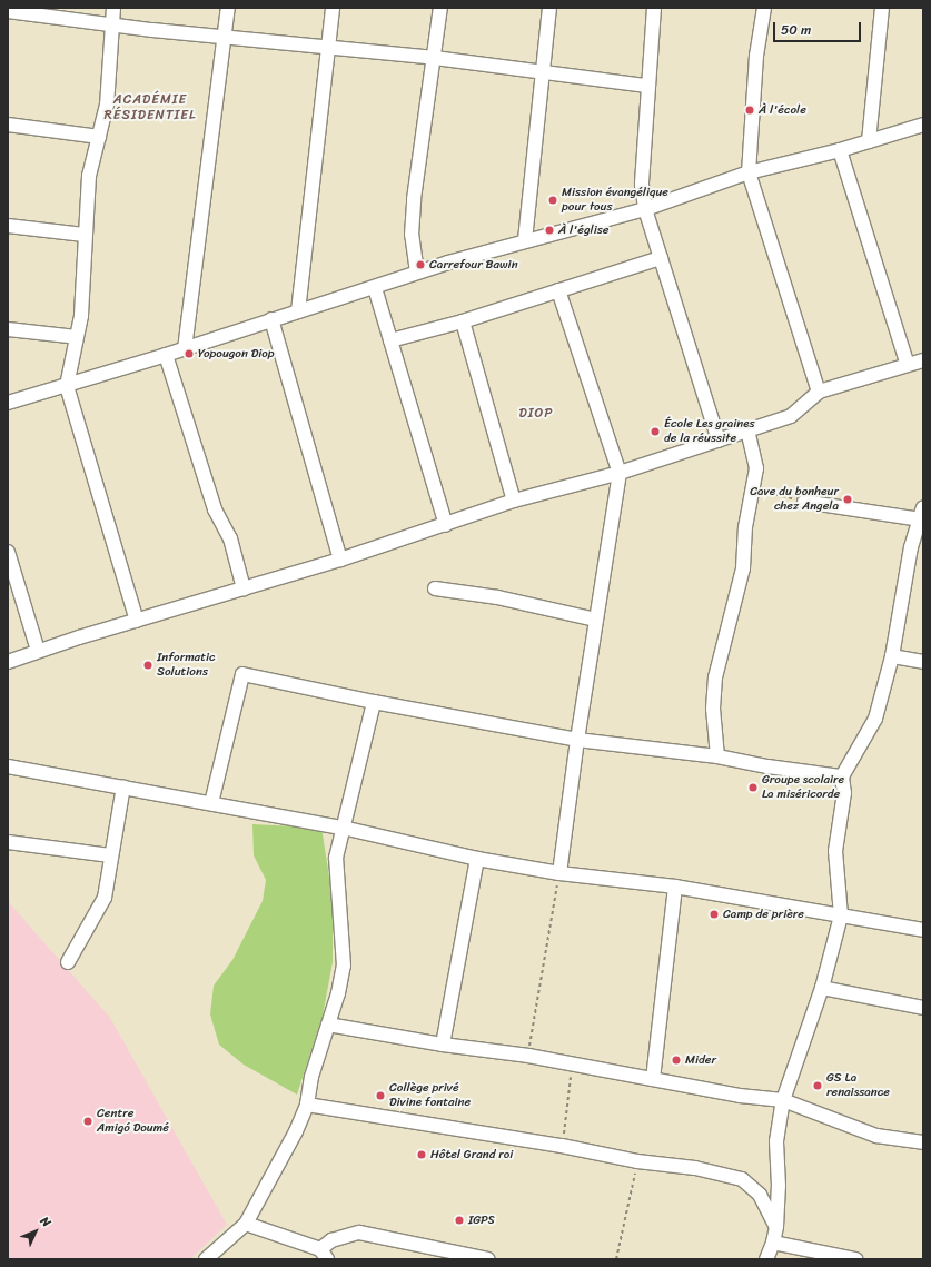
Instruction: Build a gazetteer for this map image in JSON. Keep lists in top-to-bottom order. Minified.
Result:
{"districts":["ACADÉMIE RÉSIDENTIEL","DIOP"],"places":["À l'école","Mission évangélique pour tous","À l'église","Carrefour Bawin","Yopougon Diop","École Les graines de la réussite","Cave du bonheur chez Angela","Informatic Solutions","Groupe scolaire La miséricorde","Camp de prière","Mider","GS La renaissance","Collège privé Divine fontaine","Centre Amigó Doumé","Hôtel Grand roi","IGPS"],"scale_bar":"50 m","north":"top right"}
